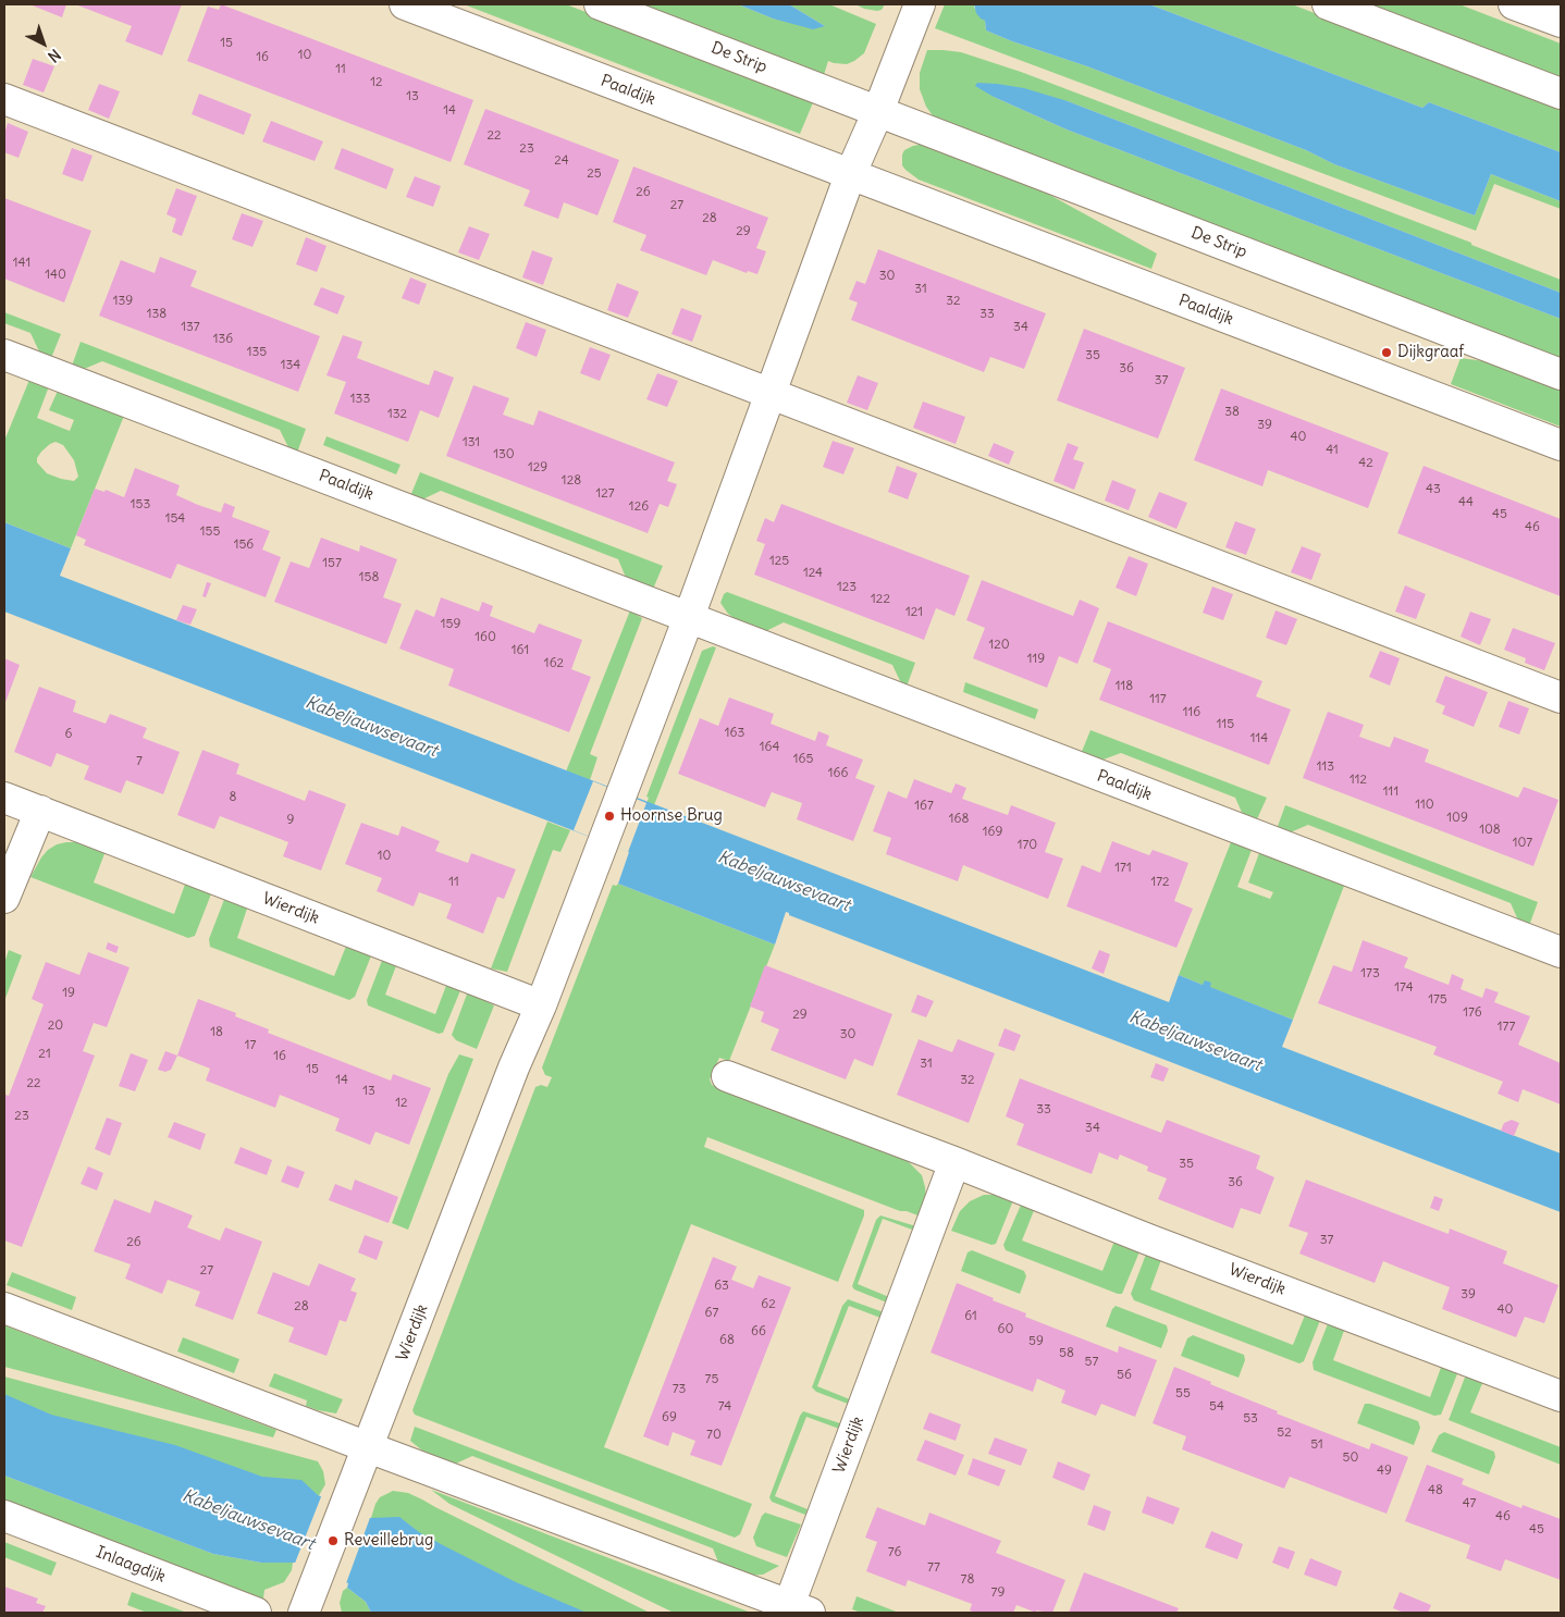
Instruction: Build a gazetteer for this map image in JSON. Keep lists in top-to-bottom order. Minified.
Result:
{"streets":{"street":["De Strip","Paaldijk","Wierdijk","Inlaagdijk"]},"crossings":[["Paaldijk","Wierdijk"]],"water":["Kabeljauwsevaart"],"places":["Dijkgraaf","Hoornse Brug","Reveillebrug"],"house_numbers":["15","10","16","11","12","13","14","22","23","24","25","26","27","28","29","141","140","30","31","139","32","138","33","137","34","136","135","35","134","36","37","133","38","132","39","40","131","41","130","42","129","128","43","127","44","153","126","45","154","46","155","156","125","157","124","158","123","122","121","159","160","120","161","119","162","118","117","116","115","163","6","114","164","165","7","113","166","112","111","8","110","167","109","168","9","108","169","107","170","10","171","11","172","173","174","19","175","176","29","20","177","18","30","17","21","16","31","15","14","32","22","13","12","33","23","34","35","36","37","26","27","63","39","62","28","40","67","61","60","66","68","59","58","57","56","75","73","55","74","54","69","53","52","70","51","50","49","48","47","46","45","76","77","78","79"],"north":"bottom right"}
